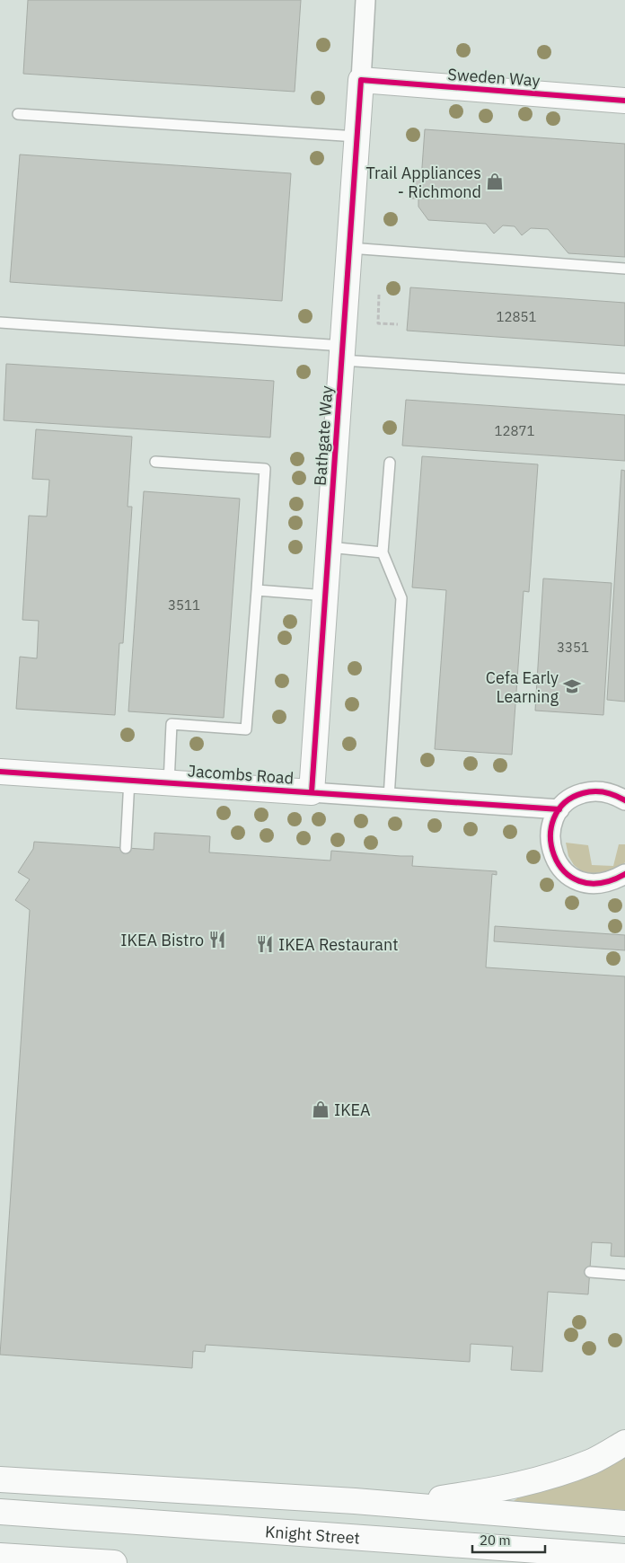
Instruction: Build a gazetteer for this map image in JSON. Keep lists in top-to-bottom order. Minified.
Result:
{"streets":{"main road":["Sweden Way","Bathgate Way","Jacombs Road","Knight Street"]},"crossings":[["Sweden Way","Bathgate Way"],["Bathgate Way","Jacombs Road"]],"places":{"shop":["Trail Appliances - Richmond","IKEA"],"school or university":["Cefa Early Learning"],"restaurant":["IKEA Bistro","IKEA Restaurant"]},"house_numbers":["12851","12871","3511","3351"],"scale_bar":"20 m"}
